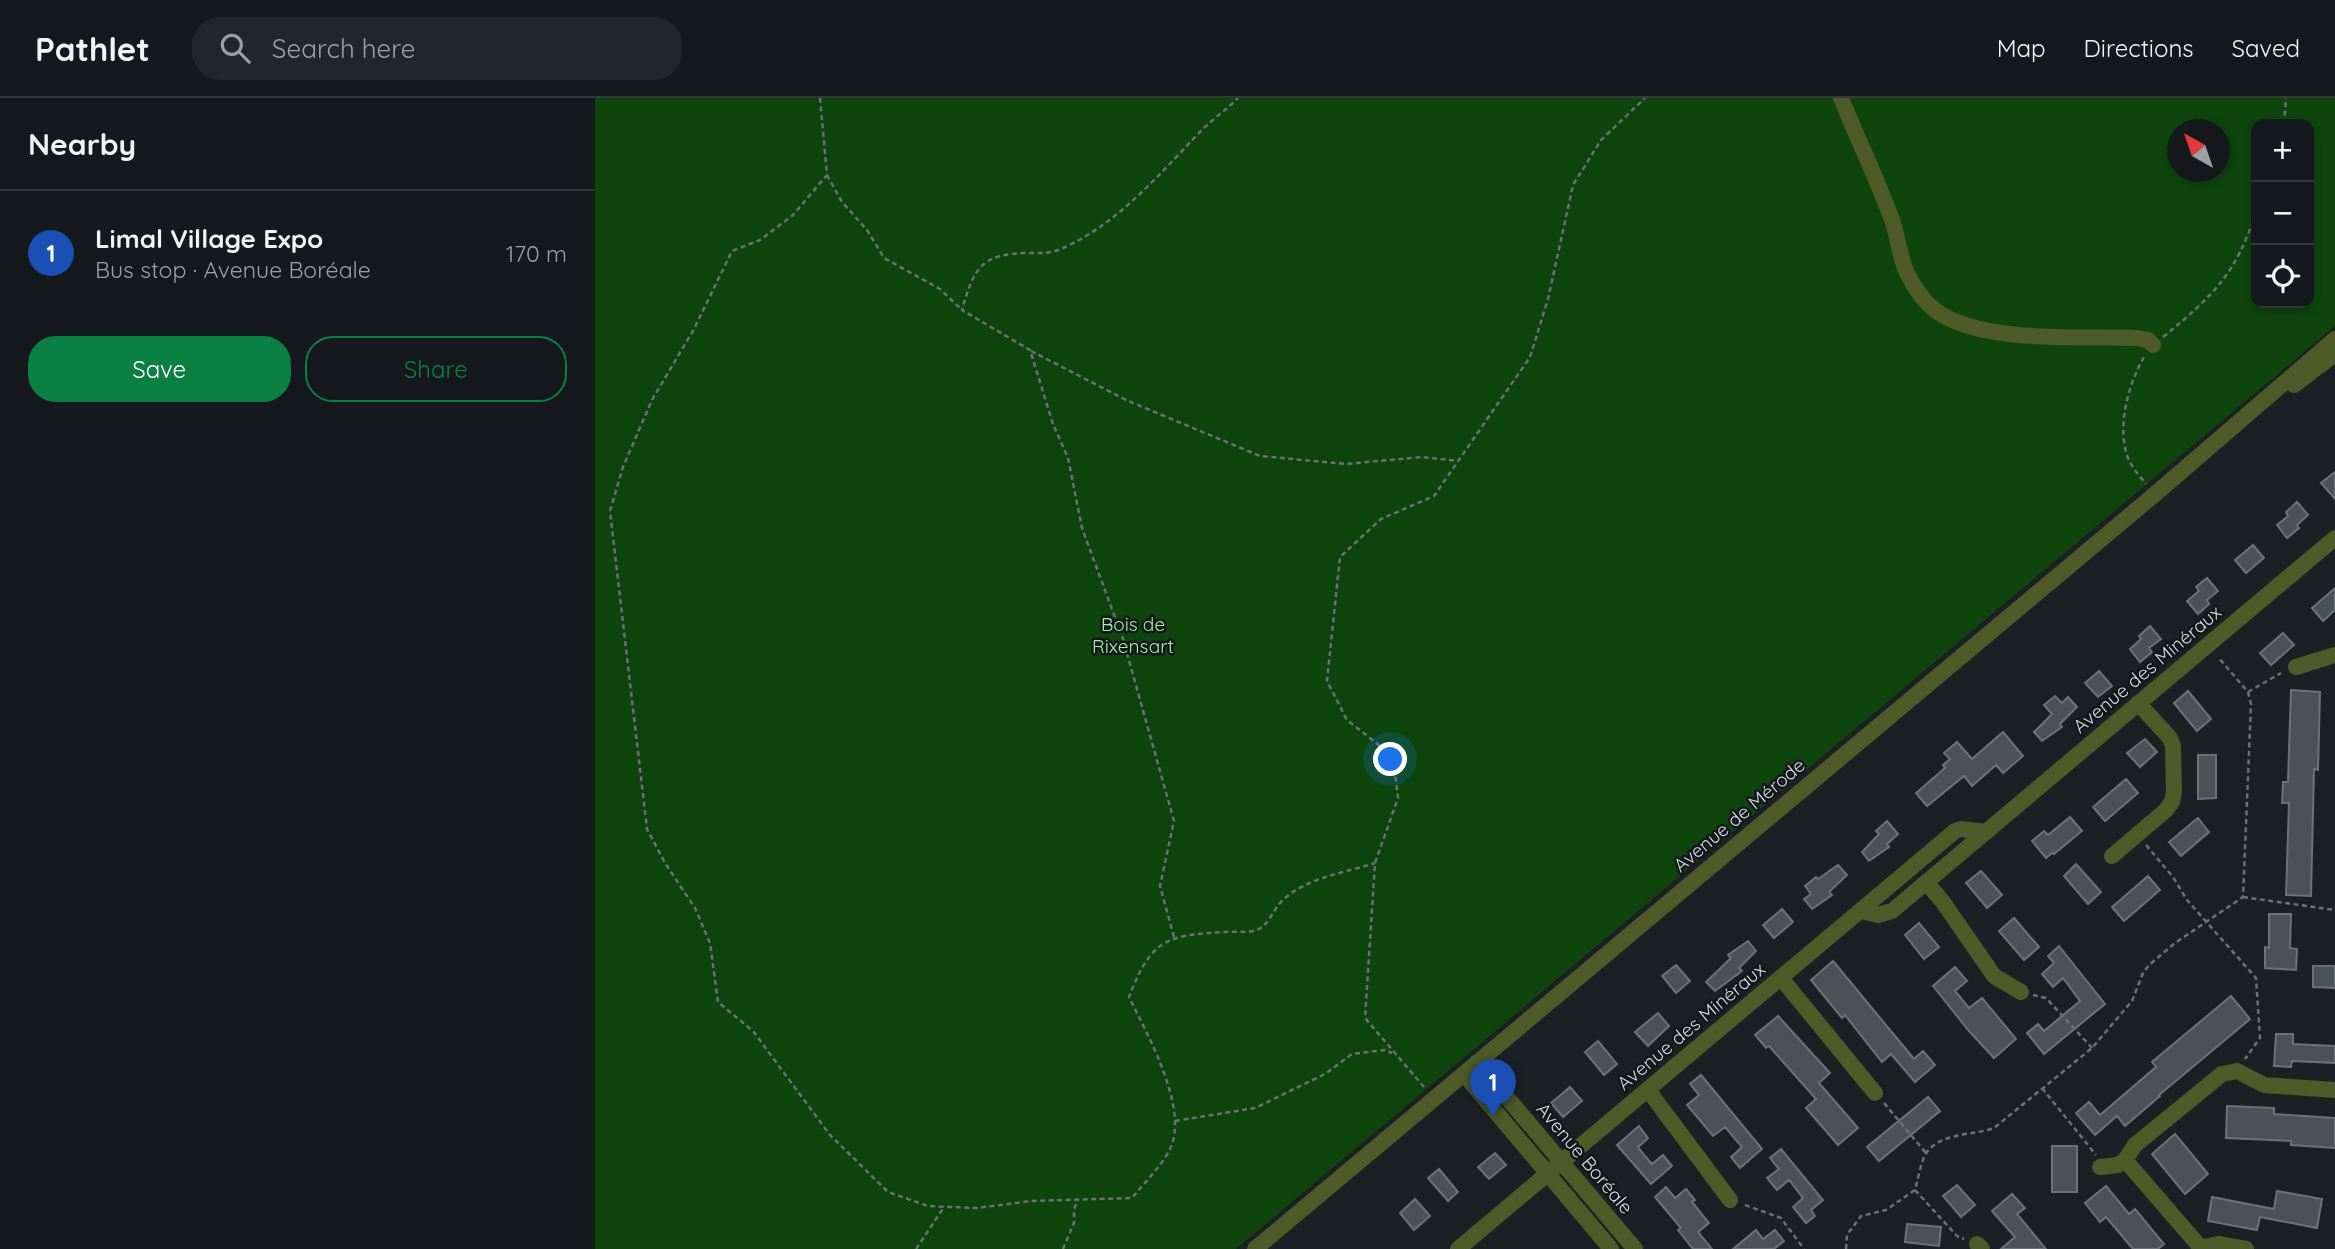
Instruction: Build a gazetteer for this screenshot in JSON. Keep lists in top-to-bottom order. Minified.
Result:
{"streets":{"street":["Avenue des Minéraux","Avenue de Mérode","Avenue Boréale"]},"crossings":[["Avenue des Minéraux","Avenue Boréale"],["Avenue de Mérode","Avenue Boréale"]],"parks":["Bois de Rixensart"],"north":"top left","page":{"header":"Pathlet","search":"Search here","nav":["Map","Directions","Saved"],"heading":"Nearby","map_buttons":["+","−"],"list":[{"mark":"1","name":"Limal Village Expo","note":"Bus stop · Avenue Boréale","value":"170 m"}],"buttons":["Save","Share"],"pins":"1"}}
